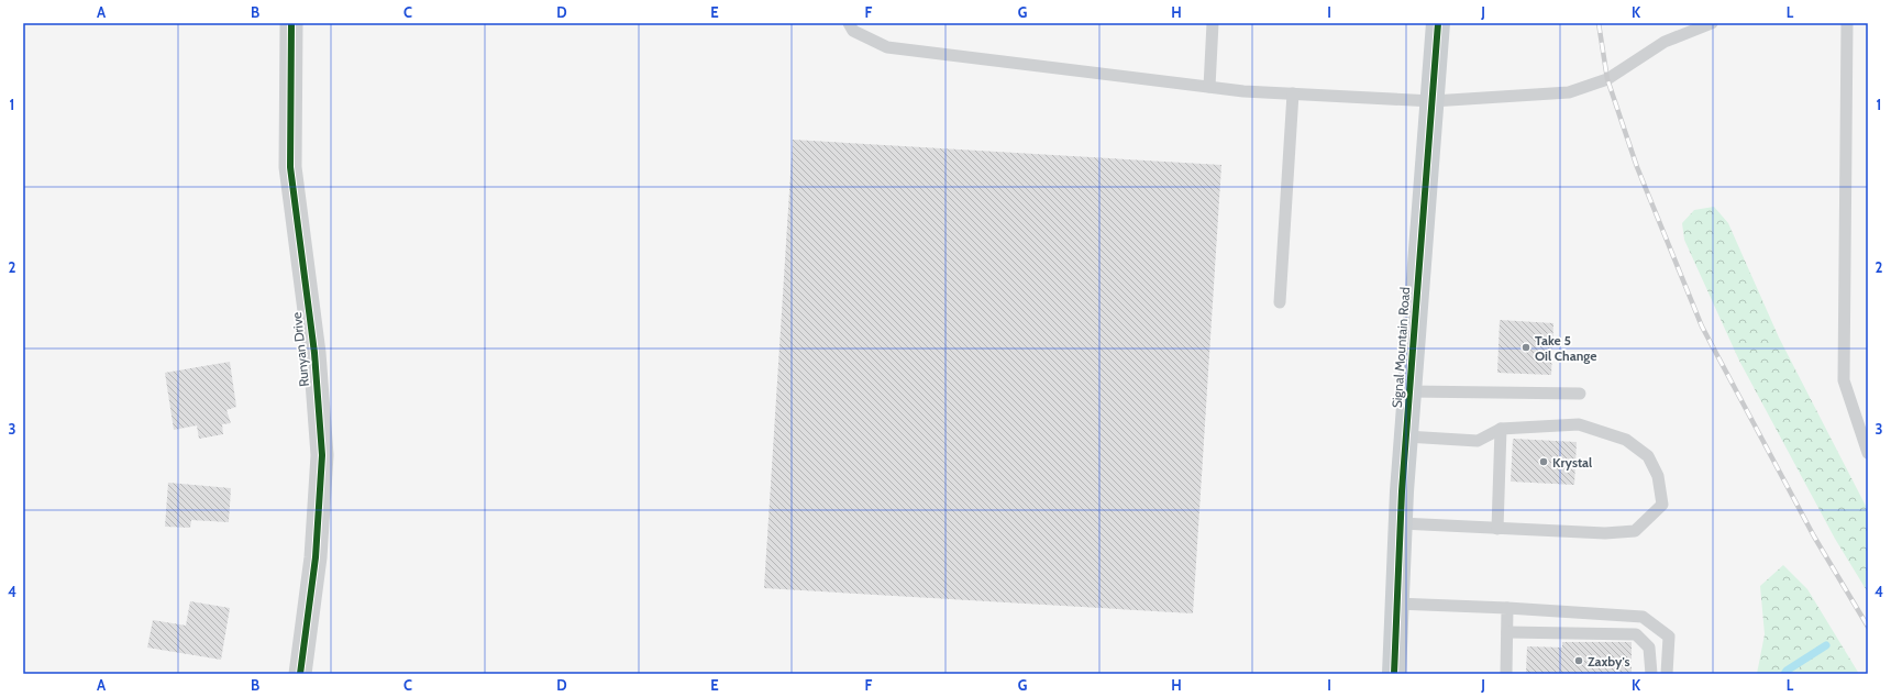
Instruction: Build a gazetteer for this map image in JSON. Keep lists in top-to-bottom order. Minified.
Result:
{"streets":{"main road":["Signal Mountain Road"],"street":["Runyan Drive"]},"places":["Take 5 Oil Change","Krystal","Zaxby's"],"grid":{"columns":["A","B","C","D","E","F","G","H","I","J","K","L"],"rows":["1","2","3","4"]}}
